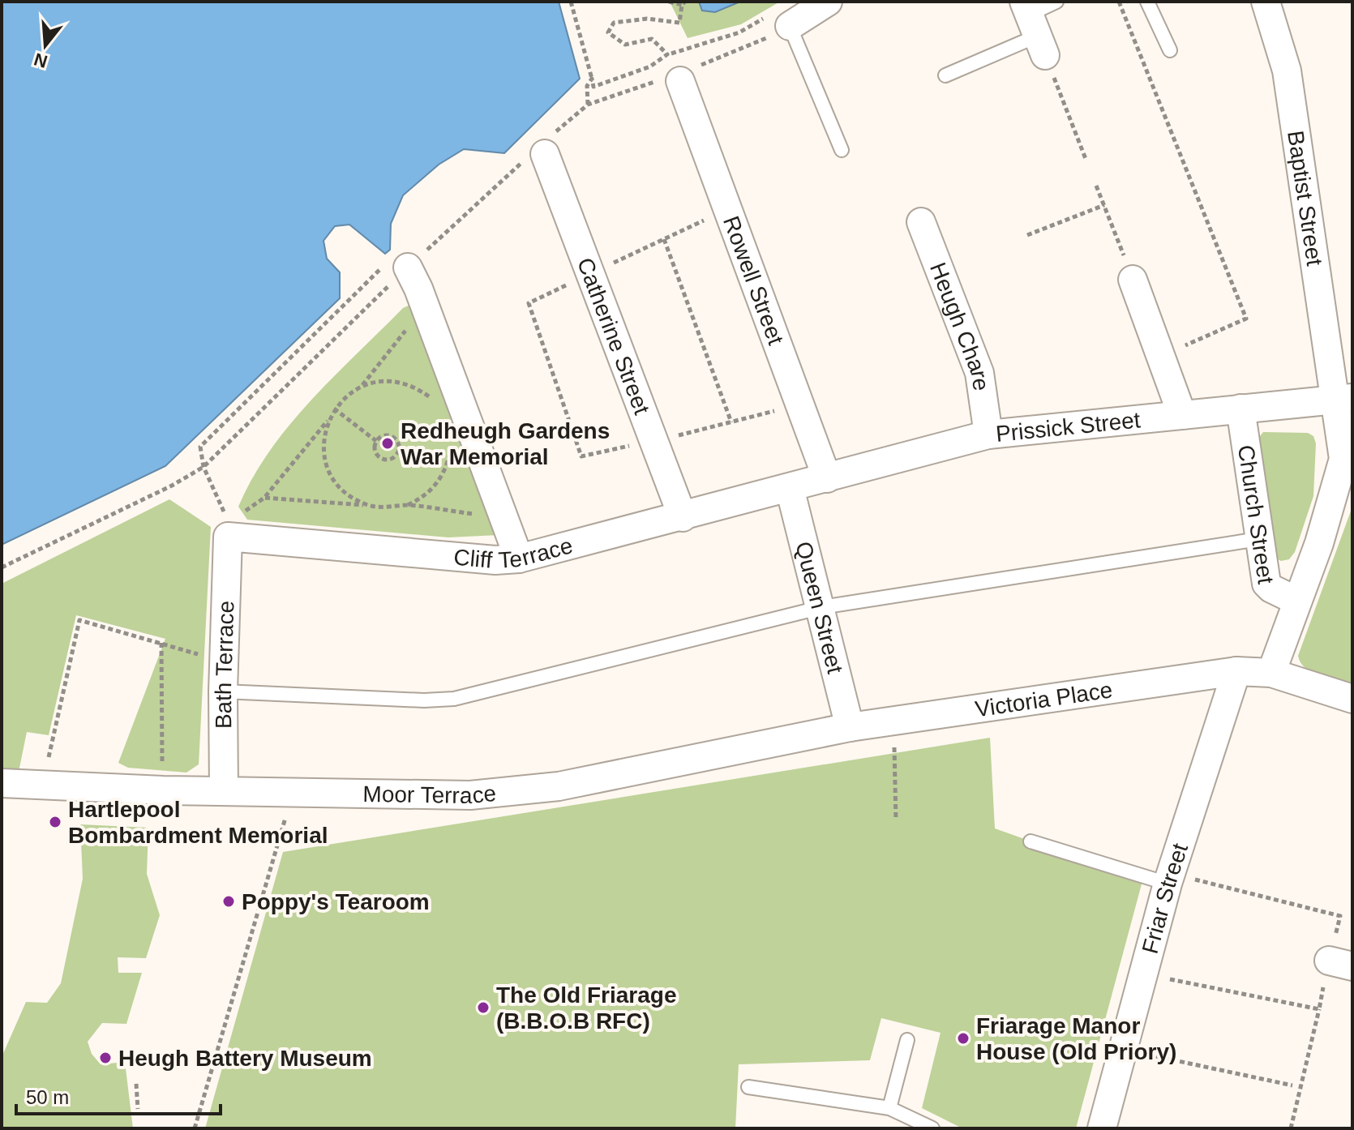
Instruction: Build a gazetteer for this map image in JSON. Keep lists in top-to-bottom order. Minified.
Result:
{"streets":{"street":["Baptist Street","Rowell Street","Heugh Chare","Catherine Street","Prissick Street","Church Street","Cliff Terrace","Queen Street","Bath Terrace","Victoria Place","Moor Terrace","Friar Street"]},"crossings":[["Baptist Street","Prissick Street"],["Baptist Street","Church Street"],["Baptist Street","Victoria Place"],["Rowell Street","Prissick Street"],["Heugh Chare","Prissick Street"],["Catherine Street","Cliff Terrace"],["Prissick Street","Church Street"],["Prissick Street","Cliff Terrace"],["Prissick Street","Queen Street"],["Cliff Terrace","Queen Street"],["Cliff Terrace","Bath Terrace"],["Queen Street","Victoria Place"],["Queen Street","Moor Terrace"],["Bath Terrace","Moor Terrace"],["Victoria Place","Moor Terrace"],["Victoria Place","Friar Street"]],"places":["Redheugh Gardens War Memorial","Hartlepool Bombardment Memorial","Poppy's Tearoom","The Old Friarage (B.B.O.B RFC)","Friarage Manor House (Old Priory)","Heugh Battery Museum"],"scale_bar":"50 m","north":"bottom"}
